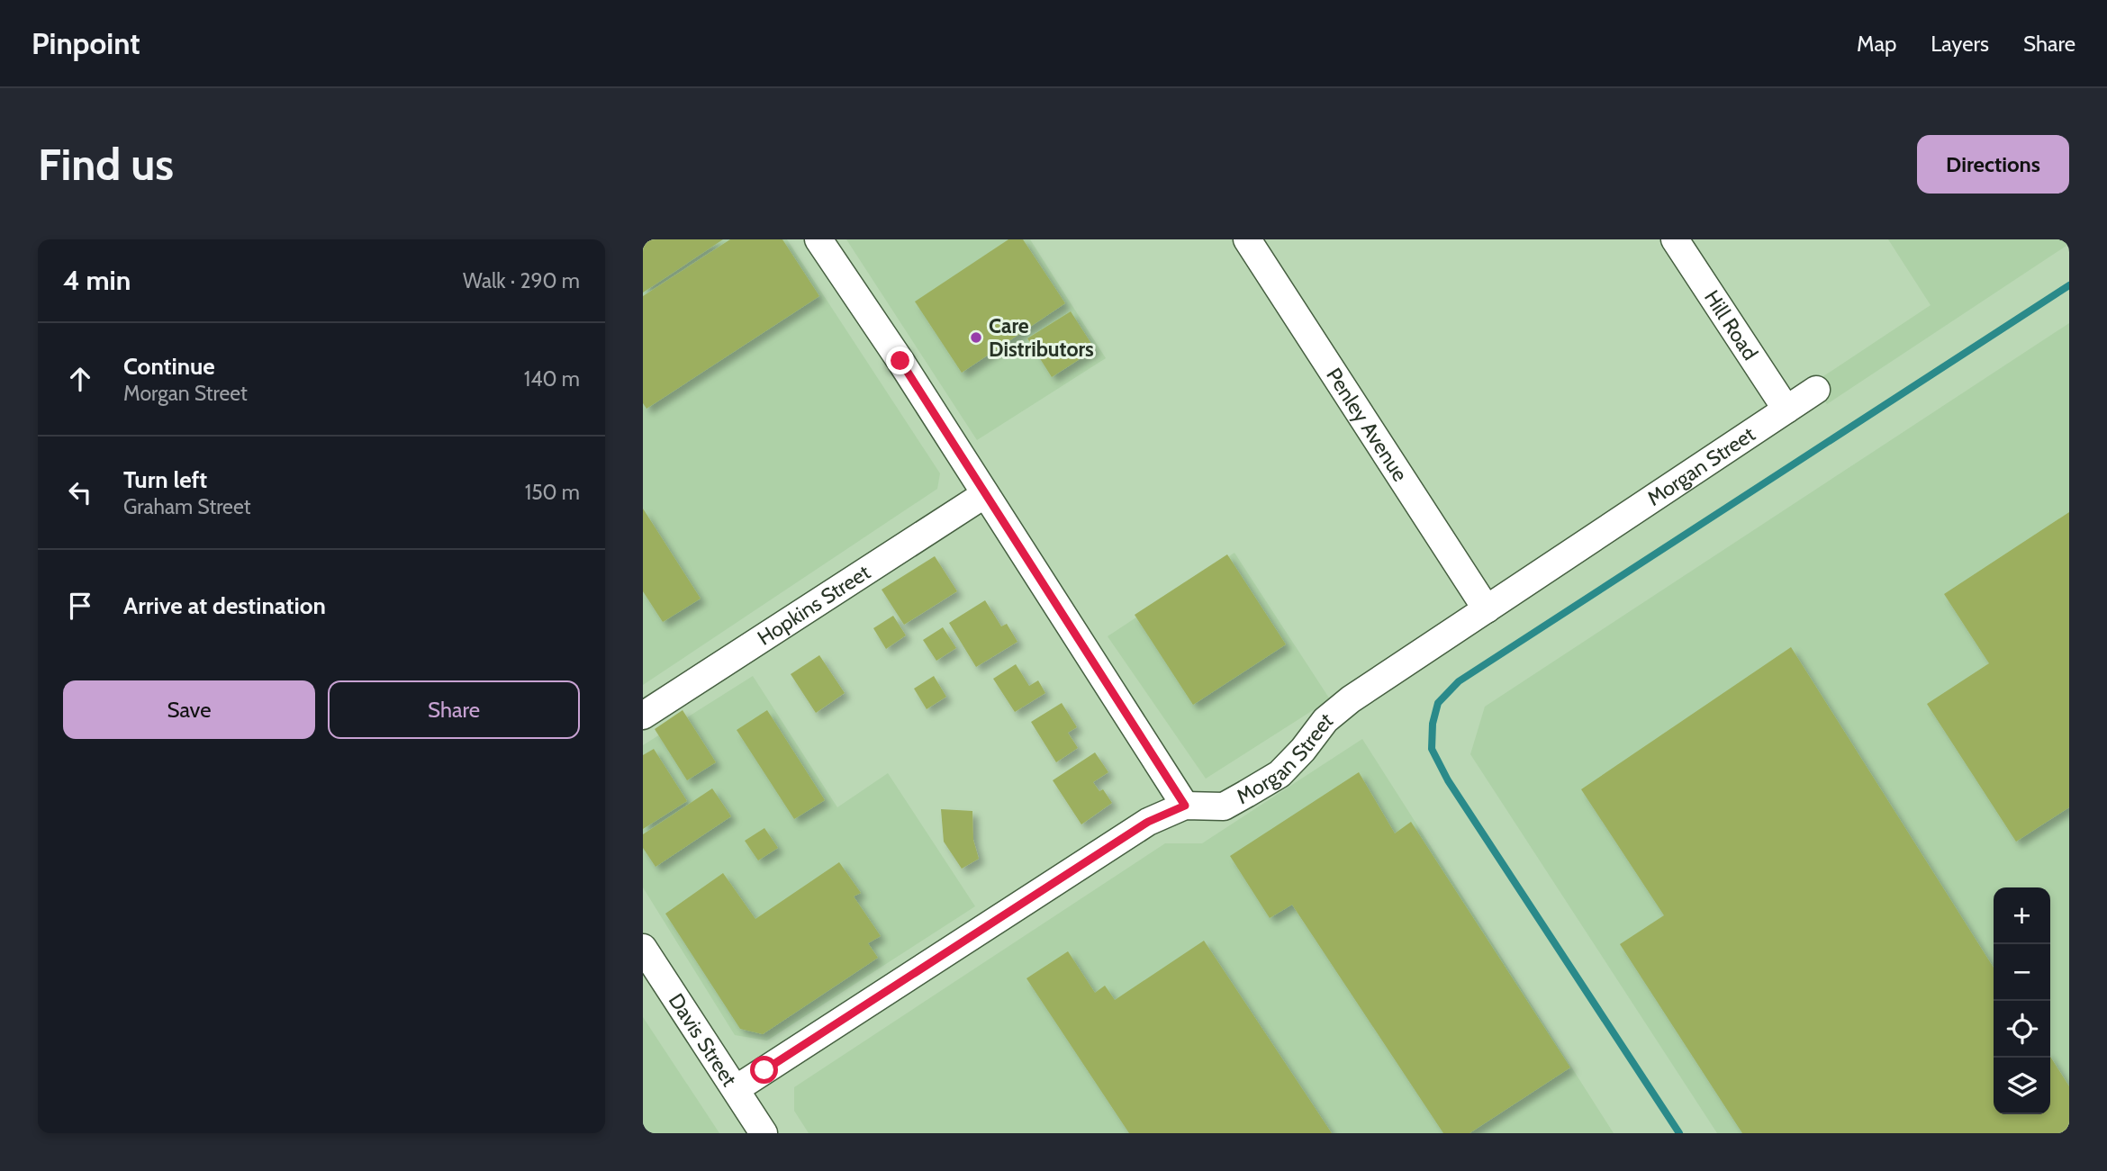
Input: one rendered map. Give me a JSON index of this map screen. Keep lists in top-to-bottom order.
{
  "streets": {
    "street": [
      "Hill Road",
      "Penley Avenue",
      "Morgan Street",
      "Hopkins Street",
      "Davis Street"
    ]
  },
  "crossings": [
    ["Hill Road", "Morgan Street"],
    ["Penley Avenue", "Morgan Street"],
    ["Morgan Street", "Davis Street"]
  ],
  "places": ["Care Distributors"],
  "page": {
    "header": "Pinpoint",
    "nav": ["Map", "Layers", "Share"],
    "buttons": [
      "Directions",
      ["Save", "Share"]
    ],
    "title": "Find us",
    "heading": ["4 min", "Walk · 290 m"],
    "list": [
      ["Continue", "Morgan Street", "140 m"],
      ["Turn left", "Graham Street", "150 m"],
      "Arrive at destination"
    ],
    "map_buttons": ["+", "−"]
  }
}
